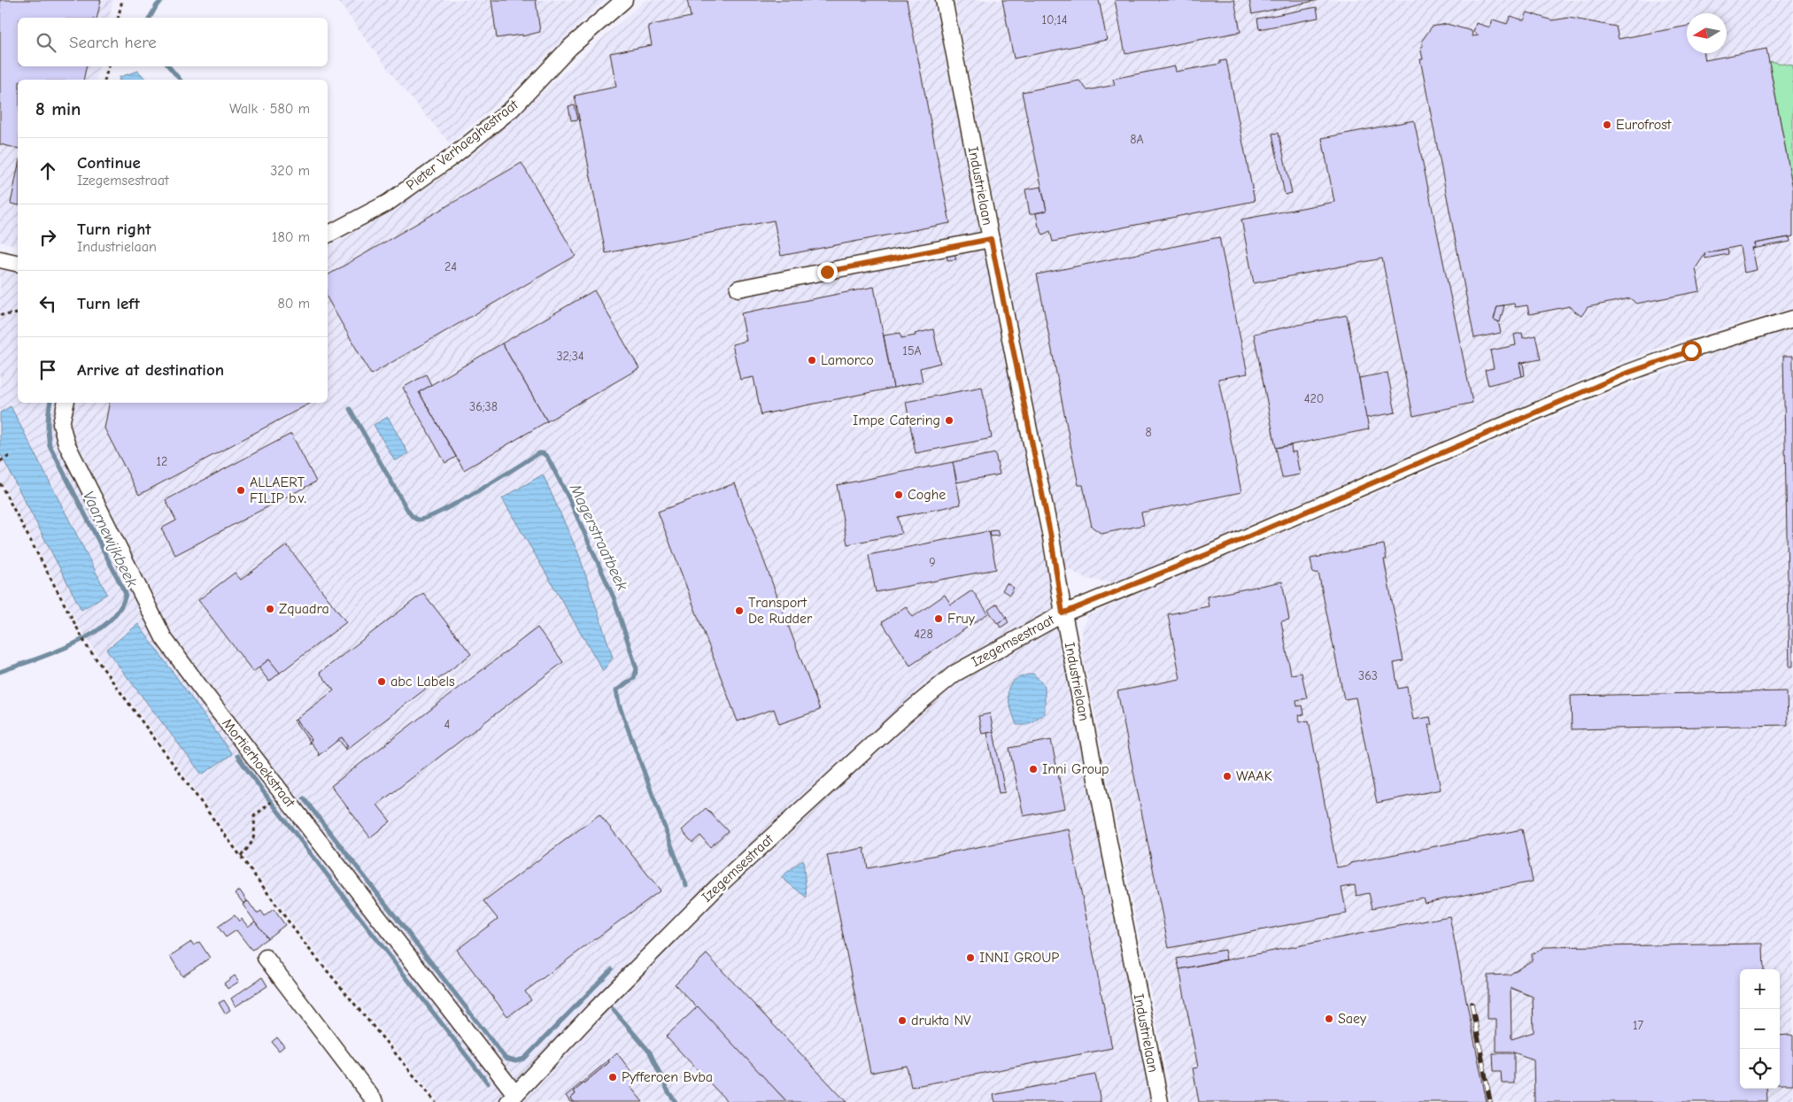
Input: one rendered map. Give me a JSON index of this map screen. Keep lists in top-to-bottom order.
{
  "streets": {
    "street": [
      "Pieter Verhaeghestraat",
      "Industrielaan",
      "Izegemsestraat",
      "Mortierhoekstraat"
    ]
  },
  "crossings": [
    ["Industrielaan", "Izegemsestraat"],
    ["Izegemsestraat", "Mortierhoekstraat"]
  ],
  "water": ["Magerstraatbeek", "Vaarnewijkbeek"],
  "places": [
    "Eurofrost",
    "Lamorco",
    "Impe Catering",
    "ALLAERT FILIP b.v.",
    "Coghe",
    "Zquadra",
    "Transport De Rudder",
    "Fruy",
    "abc Labels",
    "Inni Group",
    "WAAK",
    "INNI GROUP",
    "Saey",
    "drukta NV",
    "Pyfferoen Bvba"
  ],
  "house_numbers": [
    "10;14",
    "8A",
    "24",
    "15A",
    "32;34",
    "420",
    "36;38",
    "8",
    "12",
    "9",
    "428",
    "363",
    "4",
    "17"
  ],
  "north": "left",
  "page": {
    "search": "Search here",
    "heading": ["8 min", "Walk · 580 m"],
    "list": [
      ["Continue", "Izegemsestraat", "320 m"],
      ["Turn right", "Industrielaan", "180 m"],
      ["Turn left", "80 m"],
      "Arrive at destination"
    ],
    "map_buttons": ["+", "−"]
  }
}
